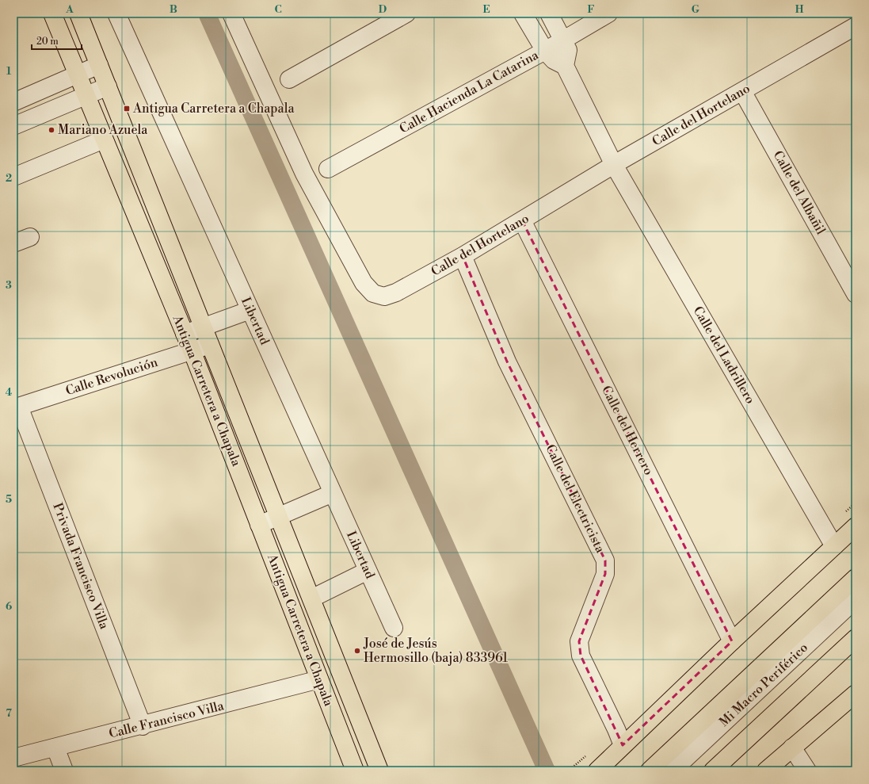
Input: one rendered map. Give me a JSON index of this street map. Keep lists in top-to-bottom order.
{
  "streets": {
    "main road": ["Antigua Carretera a Chapala"],
    "street": [
      "Calle Hacienda La Catarina",
      "Calle del Hortelano",
      "Calle del Albañil",
      "Libertad",
      "Calle del Ladrillero",
      "Calle Revolución",
      "Calle del Herrero",
      "Calle del Electricista",
      "Privada Francisco Villa",
      "Mi Macro Periférico",
      "Calle Francisco Villa"
    ]
  },
  "crossings": [
    ["Calle del Hortelano", "Calle del Albañil"],
    ["Calle del Hortelano", "Calle del Ladrillero"],
    ["Calle del Hortelano", "Calle del Herrero"],
    ["Calle del Hortelano", "Calle del Electricista"],
    ["Calle Revolución", "Antigua Carretera a Chapala"],
    ["Calle Revolución", "Privada Francisco Villa"],
    ["Antigua Carretera a Chapala", "Calle Francisco Villa"],
    ["Privada Francisco Villa", "Calle Francisco Villa"]
  ],
  "places": {
    "transit": ["Antigua Carretera a Chapala"],
    "other": ["Mariano Azuela", "José de Jesús Hermosillo (baja) 833961"]
  },
  "scale_bar": "20 m",
  "grid": {
    "columns": [
      "A",
      "B",
      "C",
      "D",
      "E",
      "F",
      "G",
      "H"
    ],
    "rows": [
      "1",
      "2",
      "3",
      "4",
      "5",
      "6",
      "7"
    ]
  }
}
